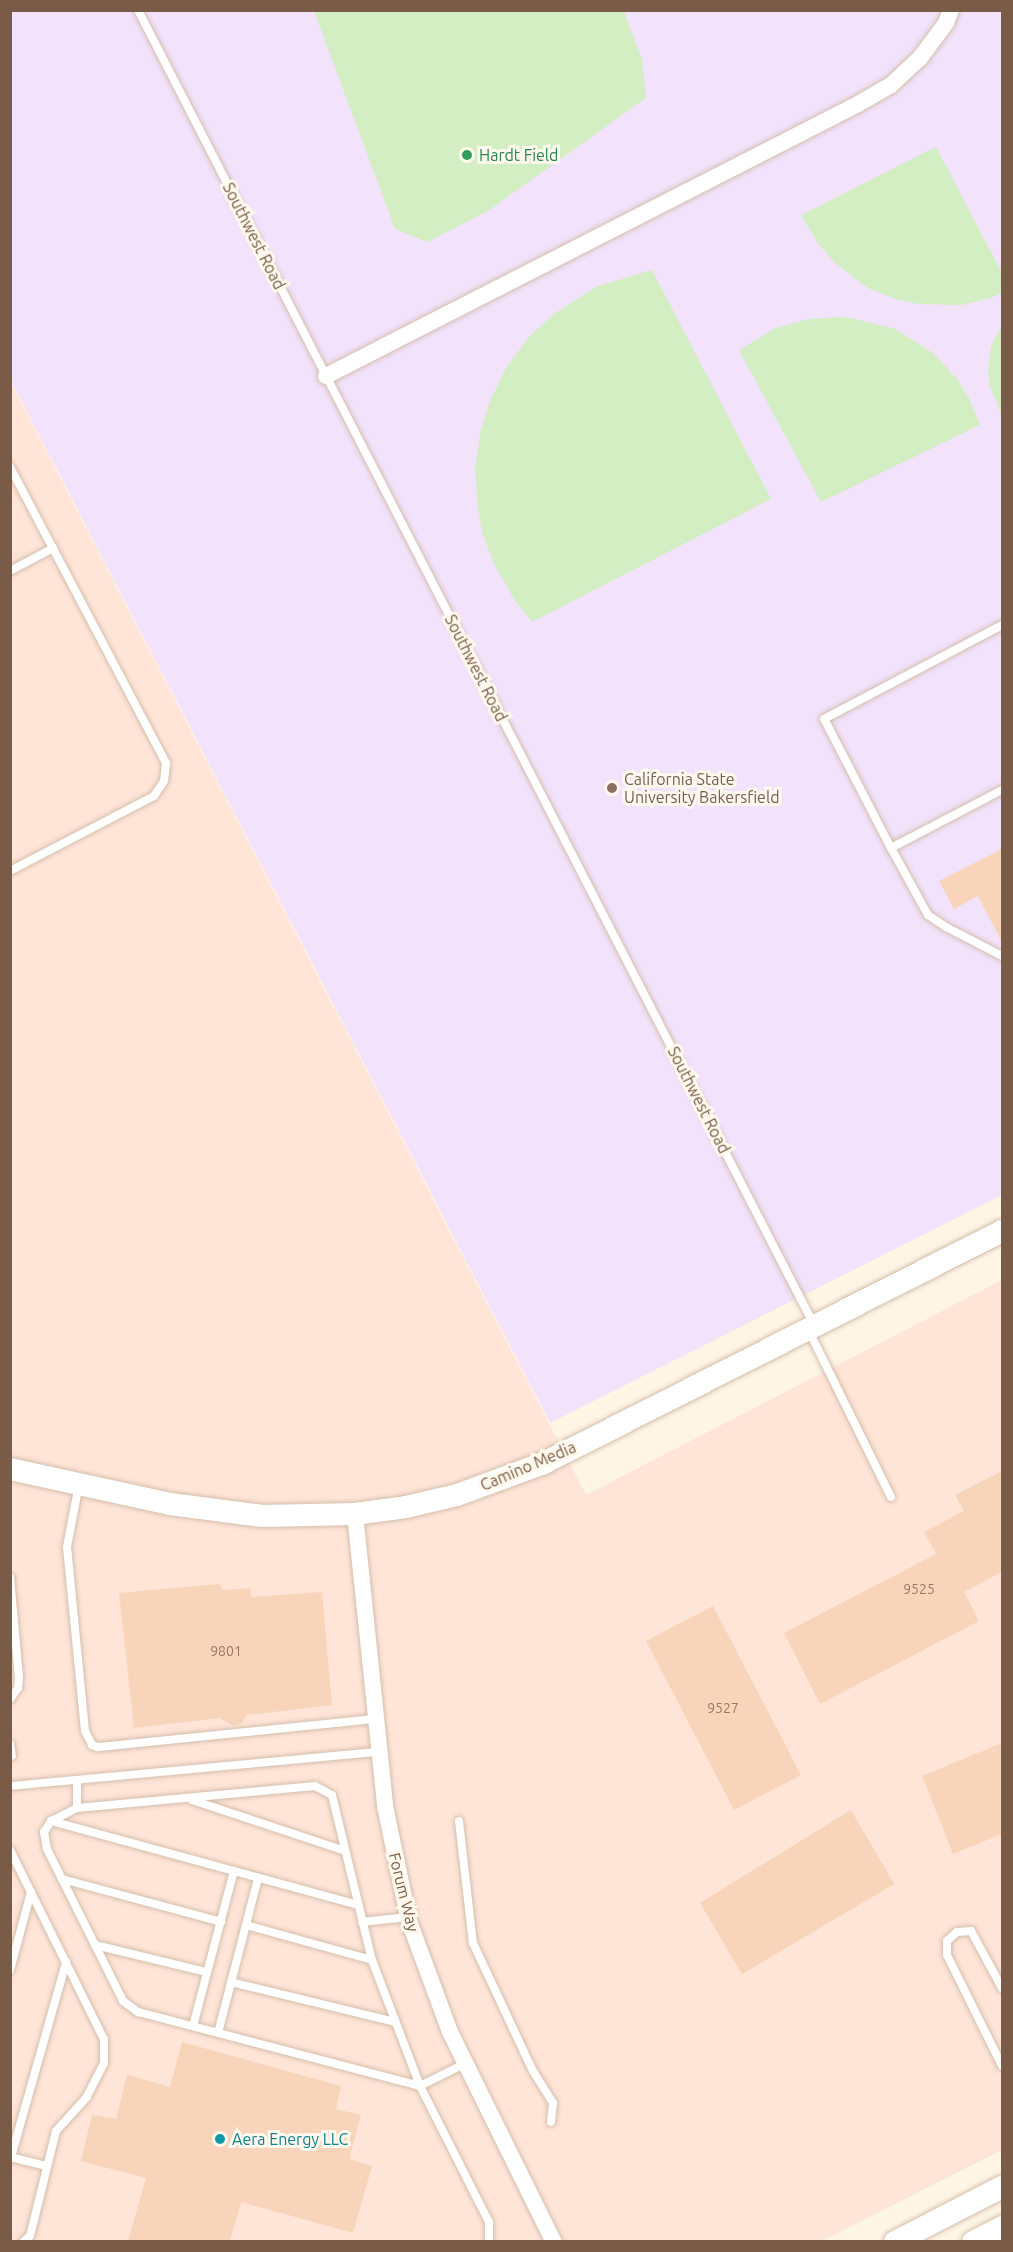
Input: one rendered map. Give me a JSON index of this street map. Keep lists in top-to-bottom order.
{
  "streets": {
    "street": ["Camino Media", "Forum Way"],
    "lane": ["Southwest Road"]
  },
  "crossings": [
    ["Southwest Road", "Camino Media"],
    ["Camino Media", "Forum Way"]
  ],
  "places": ["Hardt Field", "California State University Bakersfield", "Aera Energy LLC"],
  "house_numbers": ["9525", "9801", "9527"]
}
